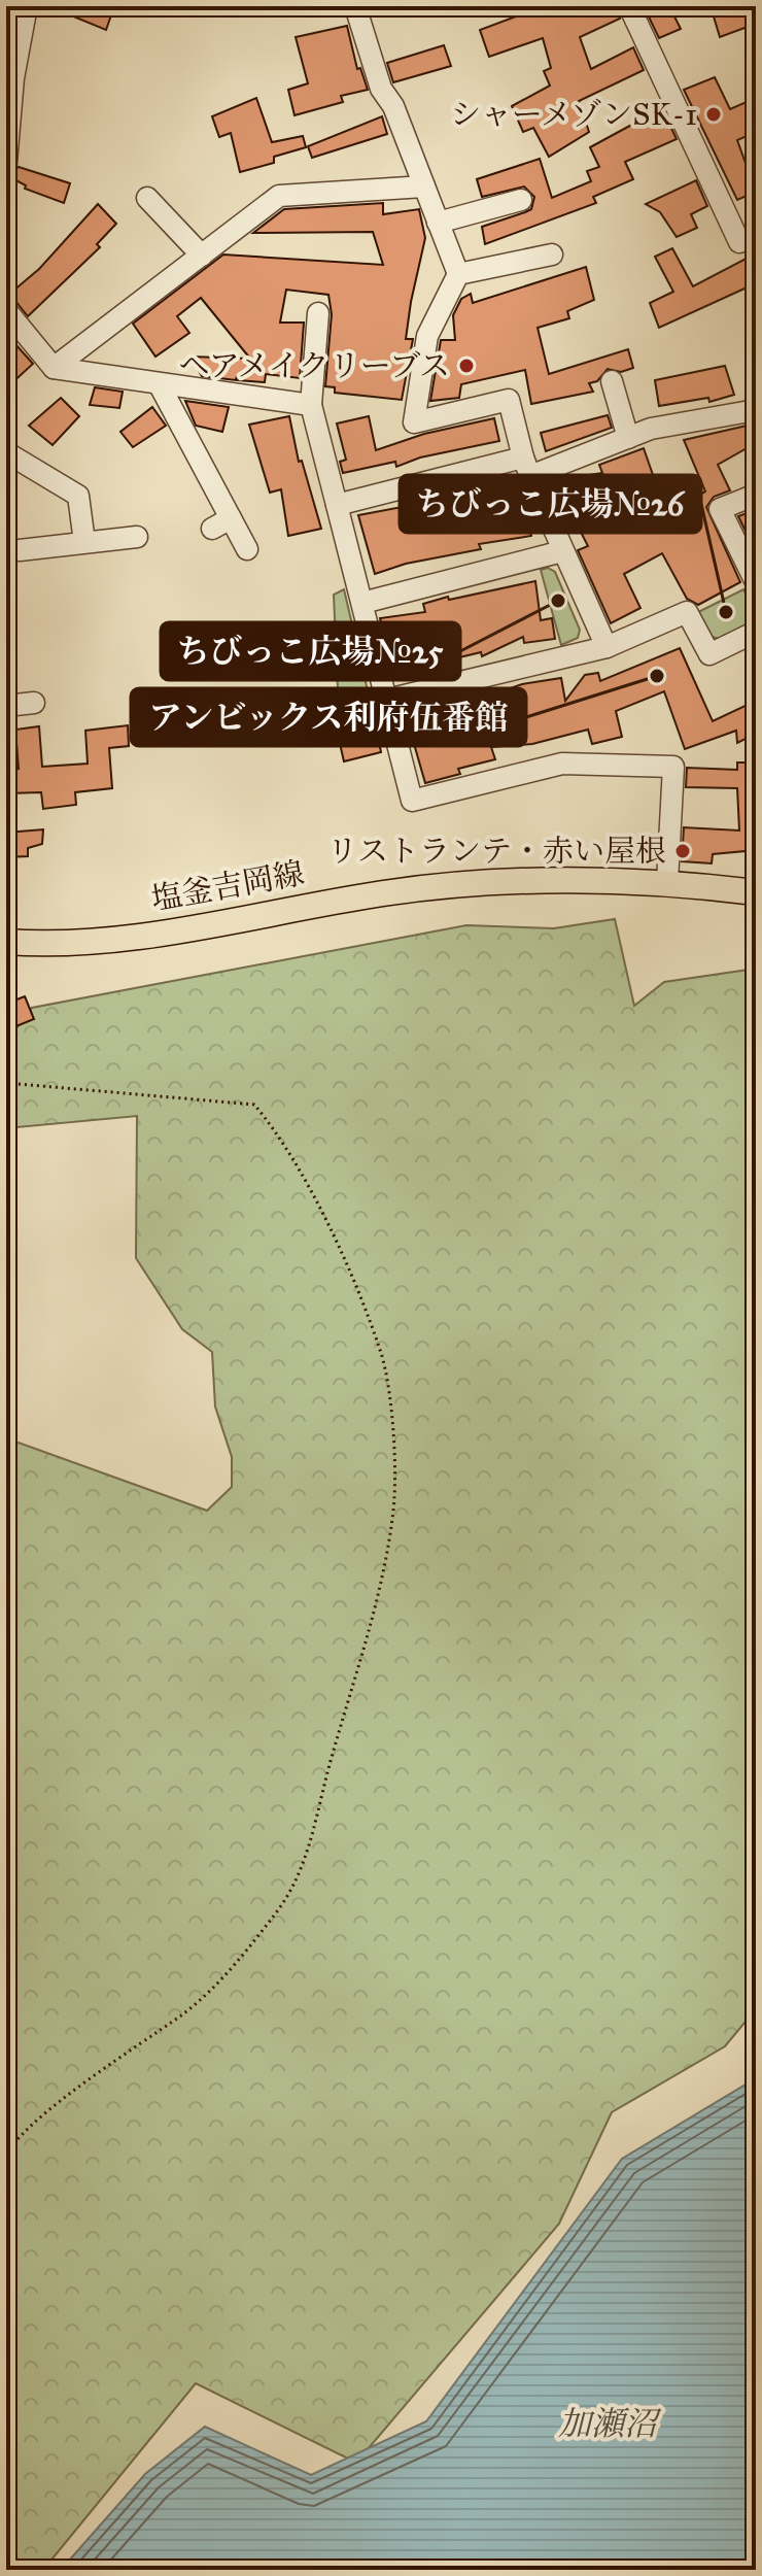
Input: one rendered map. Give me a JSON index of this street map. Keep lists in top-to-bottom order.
{
  "streets": {
    "main road": ["塩釜吉岡線"]
  },
  "water": ["加瀬沼"],
  "places": [
    "シャーメゾンSK-1",
    "ヘアメイクリーブス",
    "ちびっこ広場№25",
    "ちびっこ広場№26",
    "アンビックス利府伍番館",
    "リストランテ・赤い屋根"
  ]
}
